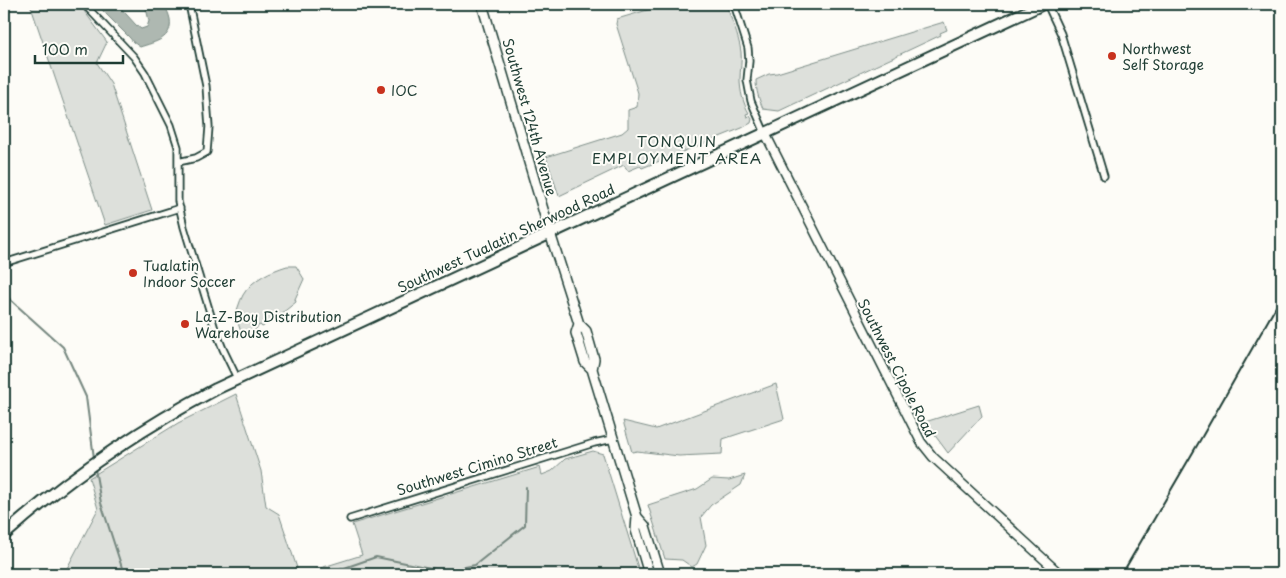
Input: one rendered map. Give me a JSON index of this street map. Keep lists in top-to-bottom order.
{
  "streets": {
    "highway": ["Southwest Tualatin Sherwood Road"],
    "main road": ["Southwest 124th Avenue"],
    "street": ["Southwest Cipole Road", "Southwest Cimino Street"]
  },
  "crossings": [
    ["Southwest 124th Avenue", "Southwest Tualatin Sherwood Road"],
    ["Southwest 124th Avenue", "Southwest Cimino Street"],
    ["Southwest Tualatin Sherwood Road", "Southwest Cipole Road"]
  ],
  "districts": ["TONQUIN EMPLOYMENT AREA"],
  "places": [
    "Northwest Self Storage",
    "IOC",
    "Tualatin Indoor Soccer",
    "La-Z-Boy Distribution Warehouse"
  ],
  "scale_bar": "100 m"
}
